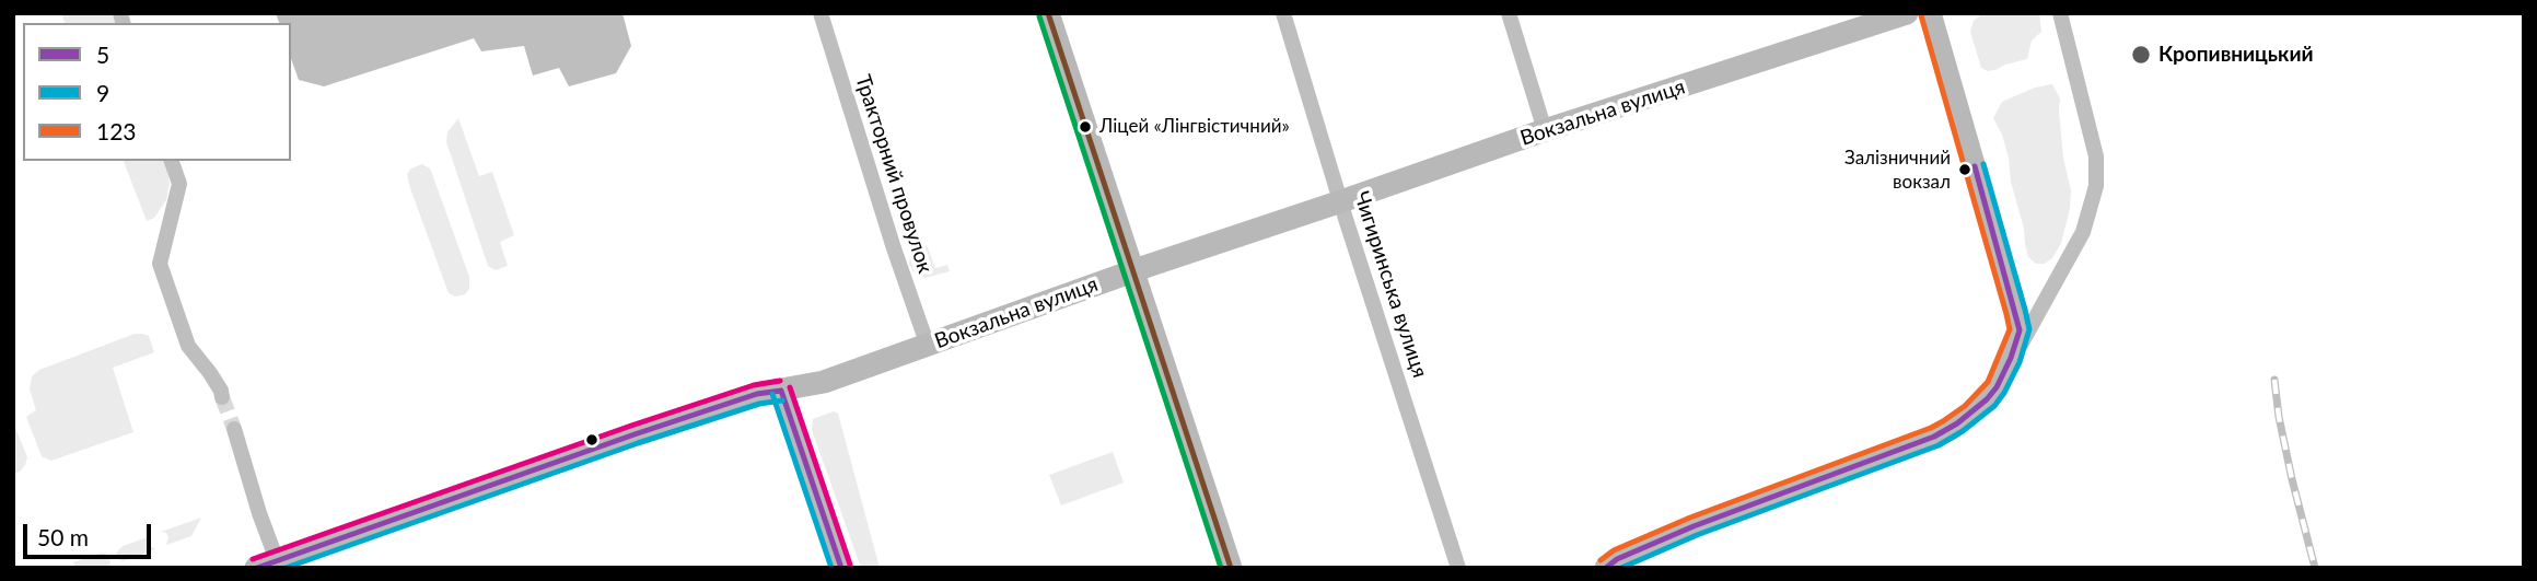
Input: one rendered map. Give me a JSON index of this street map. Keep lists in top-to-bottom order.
{
  "streets": {
    "street": ["Вокзальна вулиця", "Тракторний провулок", "Чигиринська вулиця"]
  },
  "crossings": [
    ["Вокзальна вулиця", "Тракторний провулок"],
    ["Вокзальна вулиця", "Чигиринська вулиця"]
  ],
  "places": ["Кропивницький", "Ліцей «Лінгвістичний»", "Залізничний вокзал"],
  "lines": ["transit line 123", "transit line 9", "transit line 5"],
  "legend": ["5", "9", "123"],
  "scale_bar": "50 m"
}
